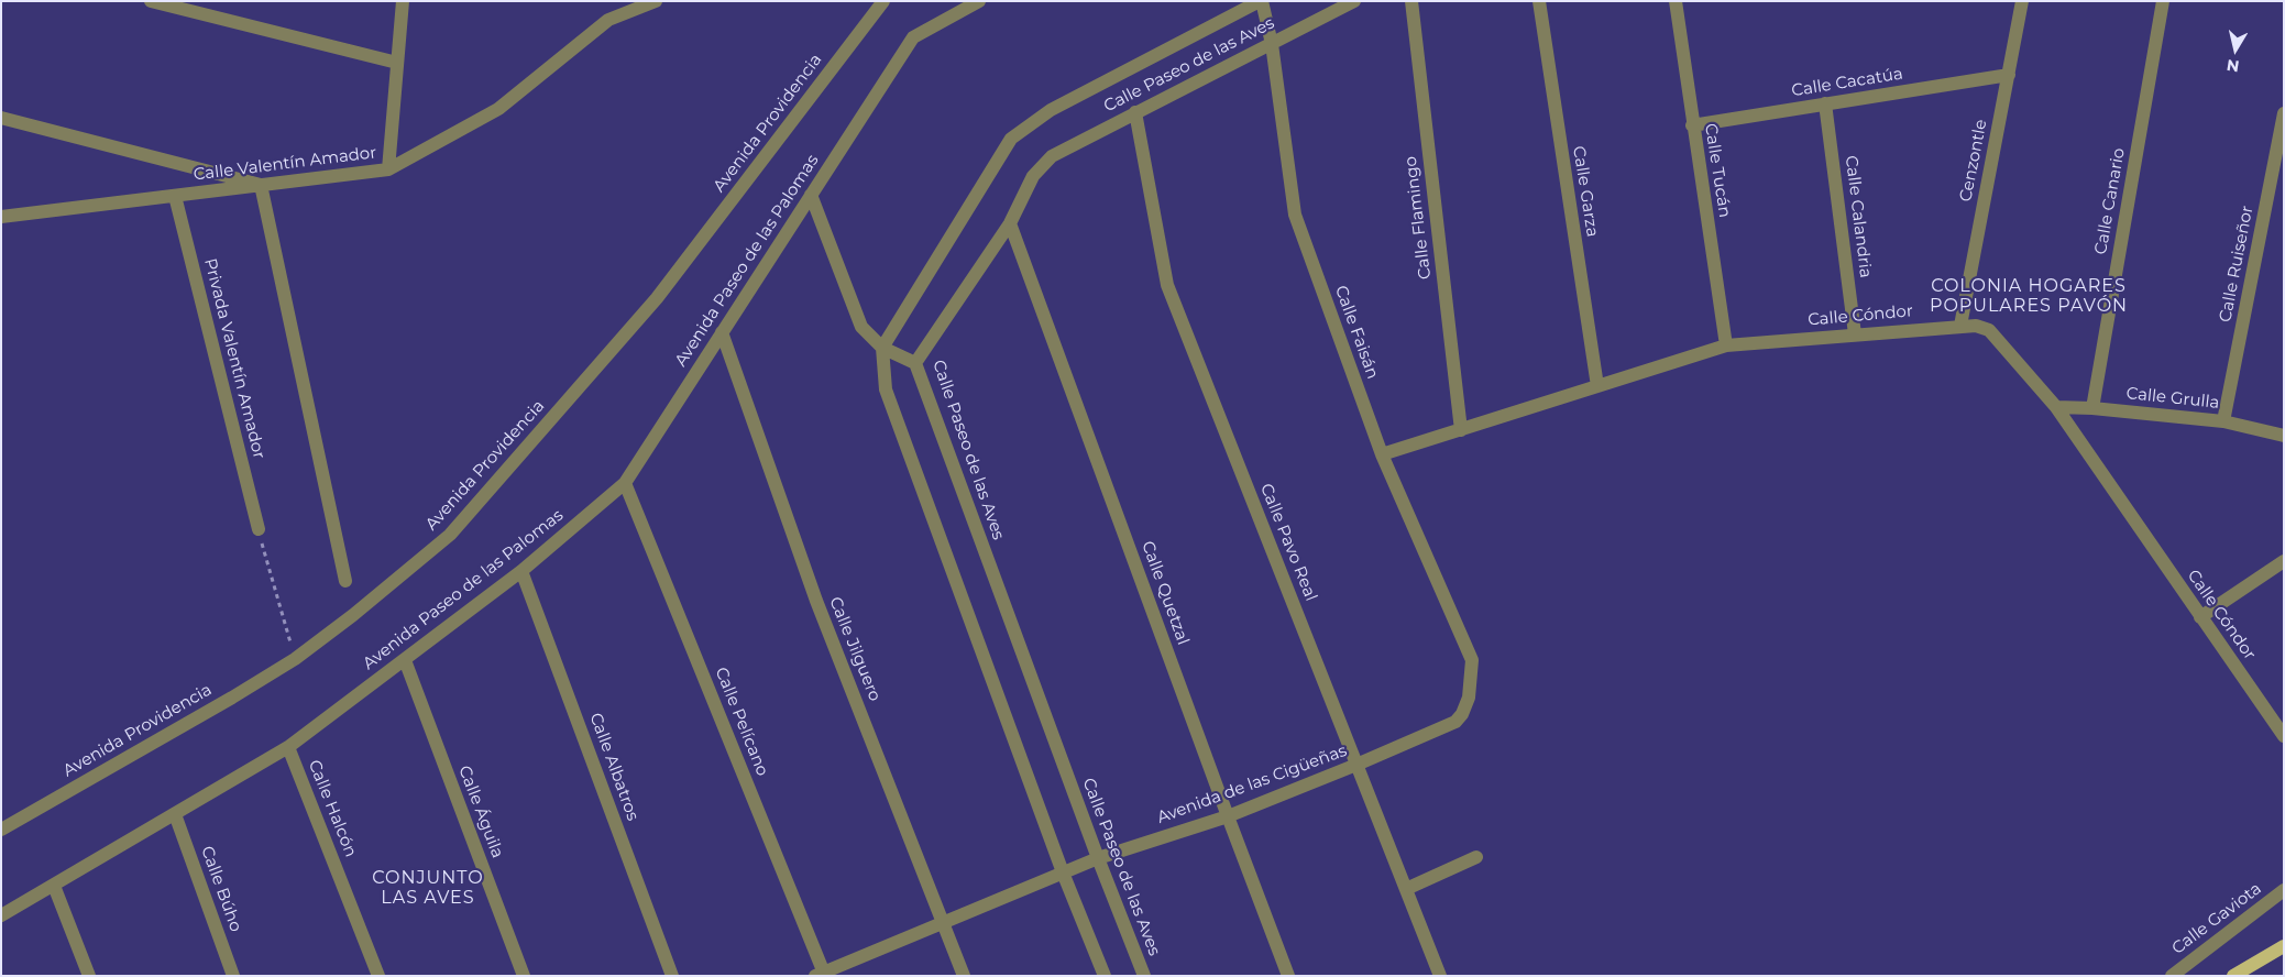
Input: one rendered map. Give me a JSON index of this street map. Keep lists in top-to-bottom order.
{
  "streets": {
    "street": [
      "Calle Paseo de las Aves",
      "Calle Cacatúa",
      "Avenida Providencia",
      "Cenzontle",
      "Calle Valentín Amador",
      "Calle Tucán",
      "Calle Garza",
      "Calle Canario",
      "Calle Calandria",
      "Calle Flamingo",
      "Avenida Paseo de las Palomas",
      "Calle Ruiseñor",
      "Calle Cóndor",
      "Calle Faisán",
      "Privada Valentín Amador",
      "Calle Grulla",
      "Calle Pavo Real",
      "Calle Quetzal",
      "Calle Jilguero",
      "Calle Pelícano",
      "Calle Albatros",
      "Avenida de las Cigüeñas",
      "Calle Halcón",
      "Calle Águila",
      "Calle Búho",
      "Calle Gaviota"
    ]
  },
  "crossings": [
    ["Calle Paseo de las Aves", "Calle Faisán"],
    ["Calle Paseo de las Aves", "Calle Pavo Real"],
    ["Calle Paseo de las Aves", "Calle Quetzal"],
    ["Calle Paseo de las Aves", "Avenida de las Cigüeñas"],
    ["Calle Cacatúa", "Cenzontle"],
    ["Calle Cacatúa", "Calle Tucán"],
    ["Calle Cacatúa", "Calle Calandria"],
    ["Cenzontle", "Calle Cóndor"],
    ["Calle Valentín Amador", "Privada Valentín Amador"],
    ["Calle Tucán", "Calle Cóndor"],
    ["Calle Garza", "Calle Cóndor"],
    ["Calle Canario", "Calle Grulla"],
    ["Calle Calandria", "Calle Cóndor"],
    ["Calle Flamingo", "Calle Cóndor"],
    ["Avenida Paseo de las Palomas", "Calle Jilguero"],
    ["Avenida Paseo de las Palomas", "Calle Pelícano"],
    ["Avenida Paseo de las Palomas", "Calle Albatros"],
    ["Avenida Paseo de las Palomas", "Calle Halcón"],
    ["Avenida Paseo de las Palomas", "Calle Águila"],
    ["Avenida Paseo de las Palomas", "Calle Búho"],
    ["Calle Ruiseñor", "Calle Grulla"],
    ["Calle Cóndor", "Calle Faisán"],
    ["Calle Cóndor", "Calle Grulla"],
    ["Calle Faisán", "Avenida de las Cigüeñas"],
    ["Calle Pavo Real", "Avenida de las Cigüeñas"],
    ["Calle Quetzal", "Avenida de las Cigüeñas"],
    ["Calle Jilguero", "Avenida de las Cigüeñas"],
    ["Calle Pelícano", "Avenida de las Cigüeñas"]
  ],
  "districts": ["COLONIA HOGARES POPULARES PAVÓN", "CONJUNTO LAS AVES"],
  "north": "bottom"
}
